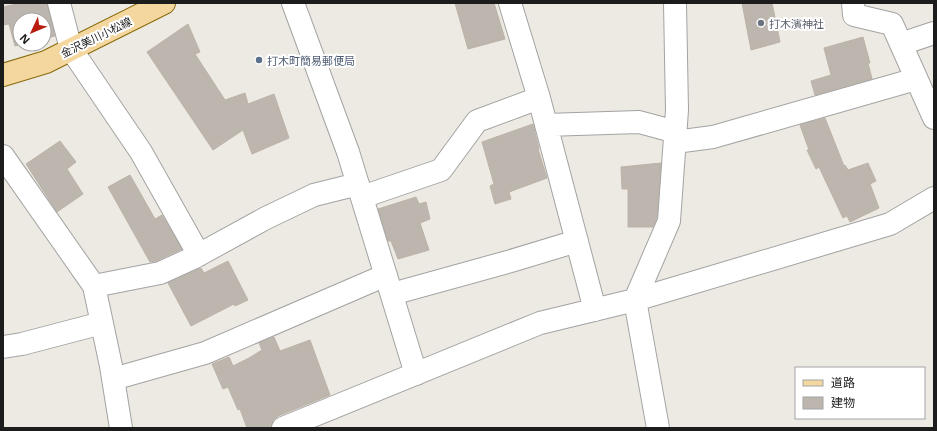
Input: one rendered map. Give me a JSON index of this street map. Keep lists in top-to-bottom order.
{
  "streets": {
    "main road": ["金沢美川小松線"]
  },
  "places": ["打木濱神社", "打木町簡易郵便局"],
  "legend": ["道路", "建物"],
  "north": "bottom left"
}
